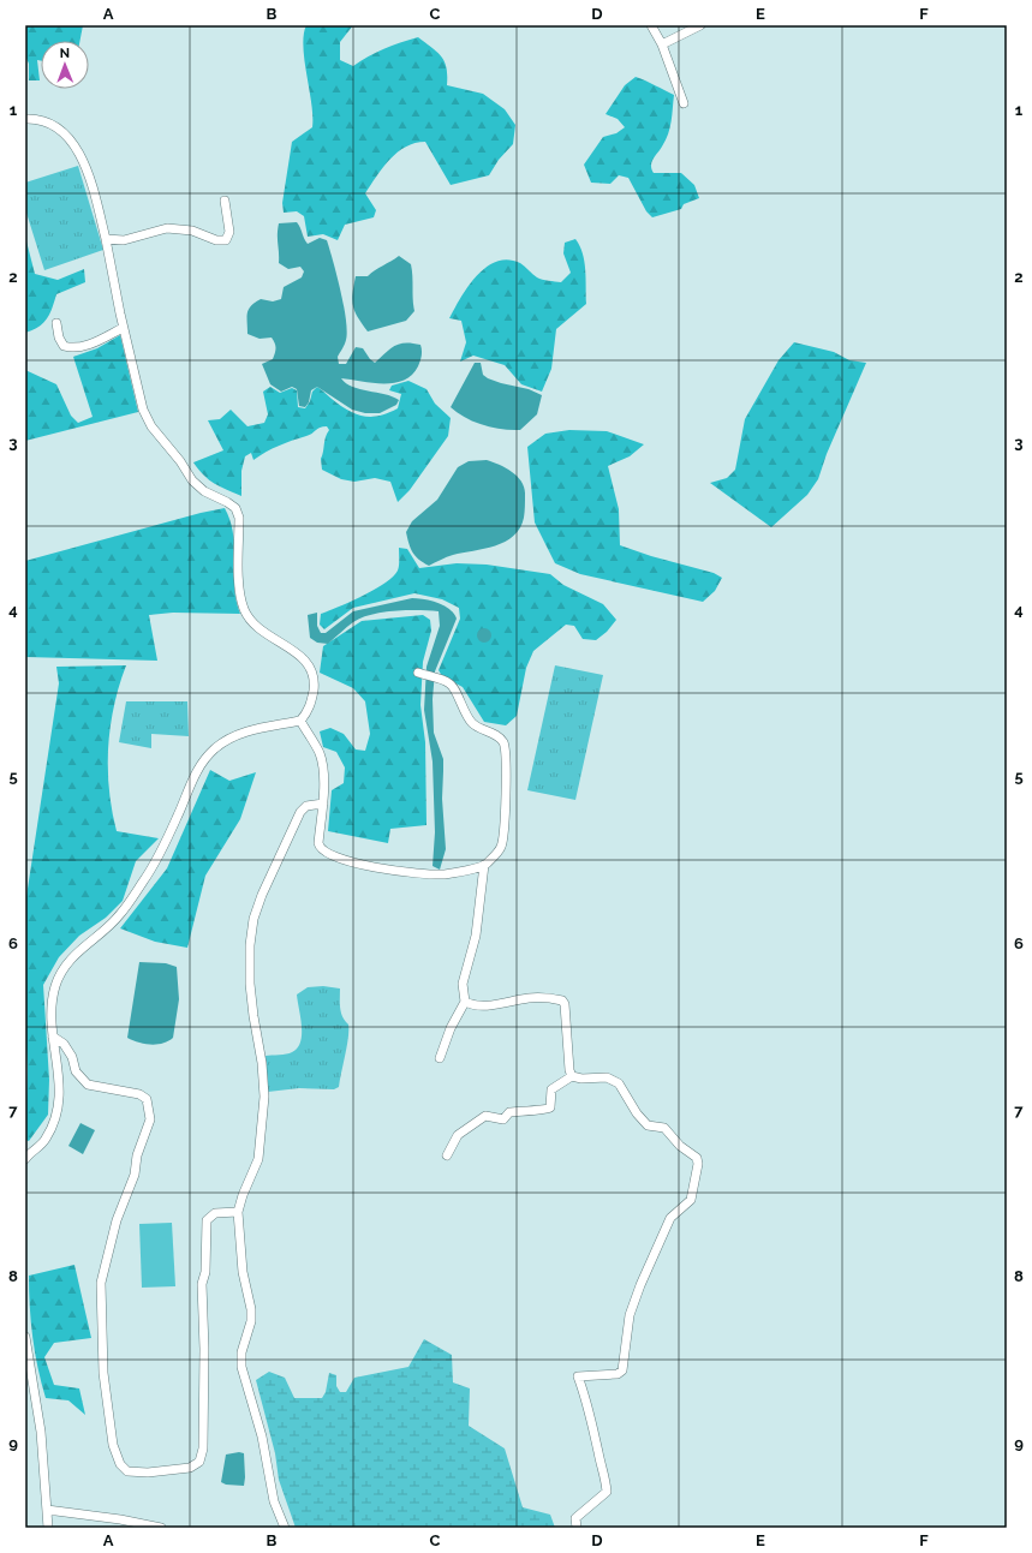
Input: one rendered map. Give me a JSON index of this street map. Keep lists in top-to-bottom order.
{
  "north": "top",
  "grid": {
    "columns": [
      "A",
      "B",
      "C",
      "D",
      "E",
      "F"
    ],
    "rows": [
      "1",
      "2",
      "3",
      "4",
      "5",
      "6",
      "7",
      "8",
      "9"
    ]
  }
}
